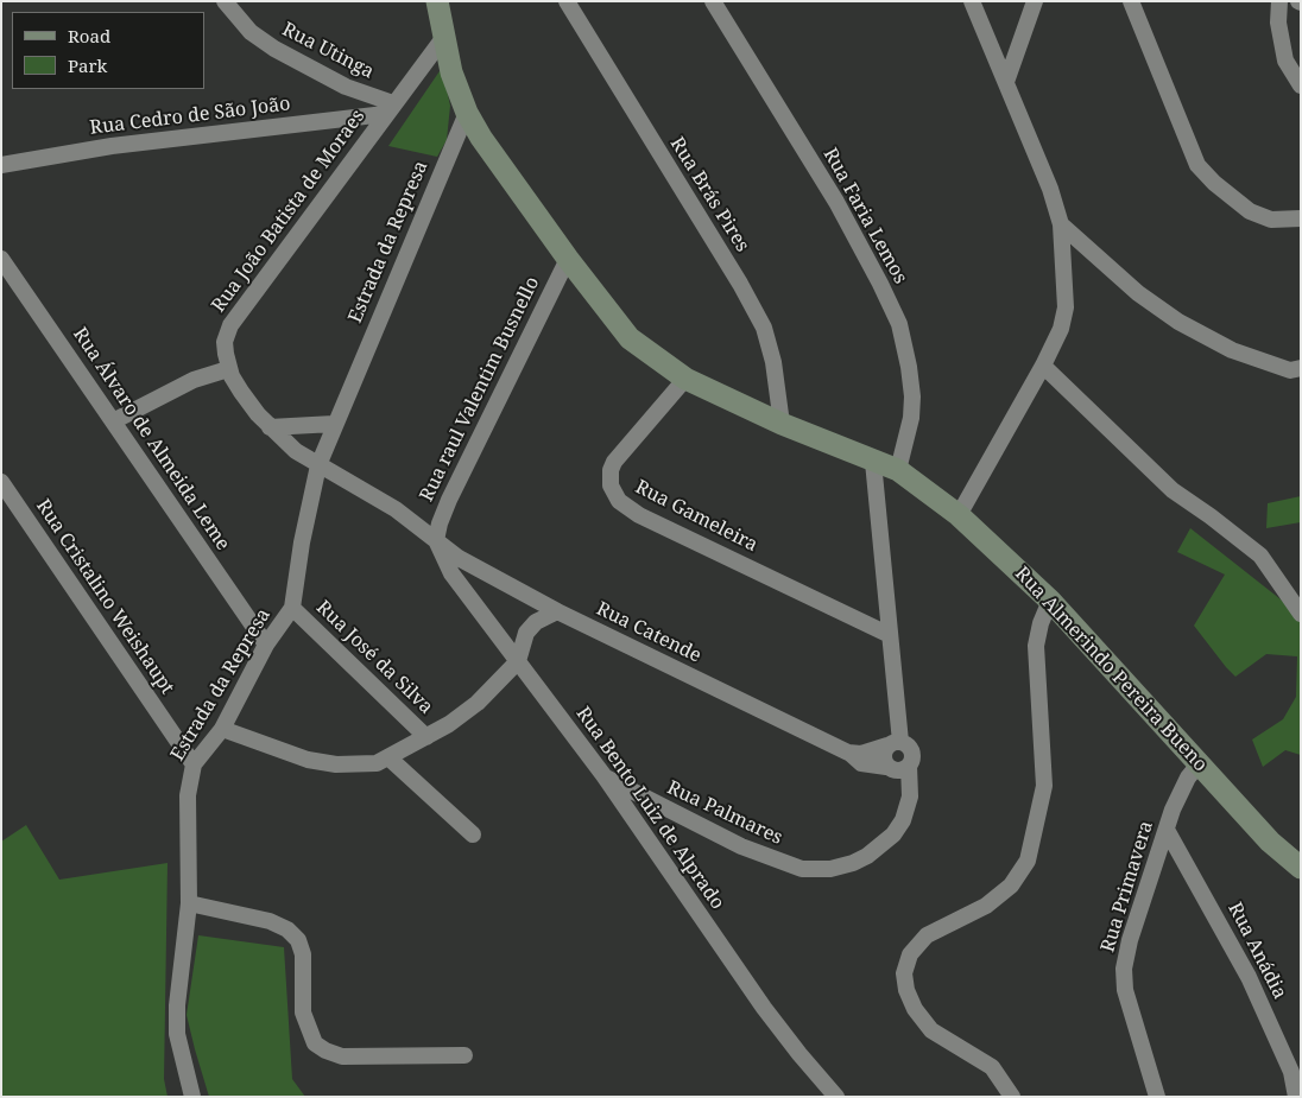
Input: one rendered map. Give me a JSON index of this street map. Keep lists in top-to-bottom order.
{
  "streets": {
    "main road": ["Rua Almerindo Pereira Bueno"],
    "street": [
      "Rua Utinga",
      "Rua Cedro de São João",
      "Rua Brás Pires",
      "Rua João Batista de Moraes",
      "Rua Faria Lemos",
      "Estrada da Represa",
      "Rua raul Valentim Busnello",
      "Rua Álvaro de Almeida Leme",
      "Rua Gameleira",
      "Rua Cristalino Weishaupt",
      "Rua Catende",
      "Rua José da Silva",
      "Rua Bento Luiz de Alprado",
      "Rua Palmares",
      "Rua Primavera",
      "Rua Anádia"
    ]
  },
  "crossings": [
    ["Rua Utinga", "Rua Cedro de São João"],
    ["Rua Utinga", "Rua João Batista de Moraes"],
    ["Rua Cedro de São João", "Rua João Batista de Moraes"],
    ["Rua Brás Pires", "Rua Almerindo Pereira Bueno"],
    ["Rua João Batista de Moraes", "Estrada da Represa"],
    ["Rua João Batista de Moraes", "Rua raul Valentim Busnello"],
    ["Rua João Batista de Moraes", "Rua Catende"],
    ["Rua João Batista de Moraes", "Rua Almerindo Pereira Bueno"],
    ["Rua João Batista de Moraes", "Rua Bento Luiz de Alprado"],
    ["Rua Faria Lemos", "Rua Almerindo Pereira Bueno"],
    ["Estrada da Represa", "Rua Álvaro de Almeida Leme"],
    ["Estrada da Represa", "Rua Cristalino Weishaupt"],
    ["Estrada da Represa", "Rua José da Silva"],
    ["Estrada da Represa", "Rua Almerindo Pereira Bueno"],
    ["Rua raul Valentim Busnello", "Rua Catende"],
    ["Rua raul Valentim Busnello", "Rua Almerindo Pereira Bueno"],
    ["Rua raul Valentim Busnello", "Rua Bento Luiz de Alprado"],
    ["Rua Gameleira", "Rua Almerindo Pereira Bueno"],
    ["Rua Gameleira", "Rua Palmares"],
    ["Rua Catende", "Rua Bento Luiz de Alprado"],
    ["Rua Catende", "Rua Palmares"],
    ["Rua Almerindo Pereira Bueno", "Rua Palmares"],
    ["Rua Almerindo Pereira Bueno", "Rua Primavera"],
    ["Rua Bento Luiz de Alprado", "Rua Palmares"],
    ["Rua Primavera", "Rua Anádia"]
  ],
  "legend": ["Road", "Park"]
}
